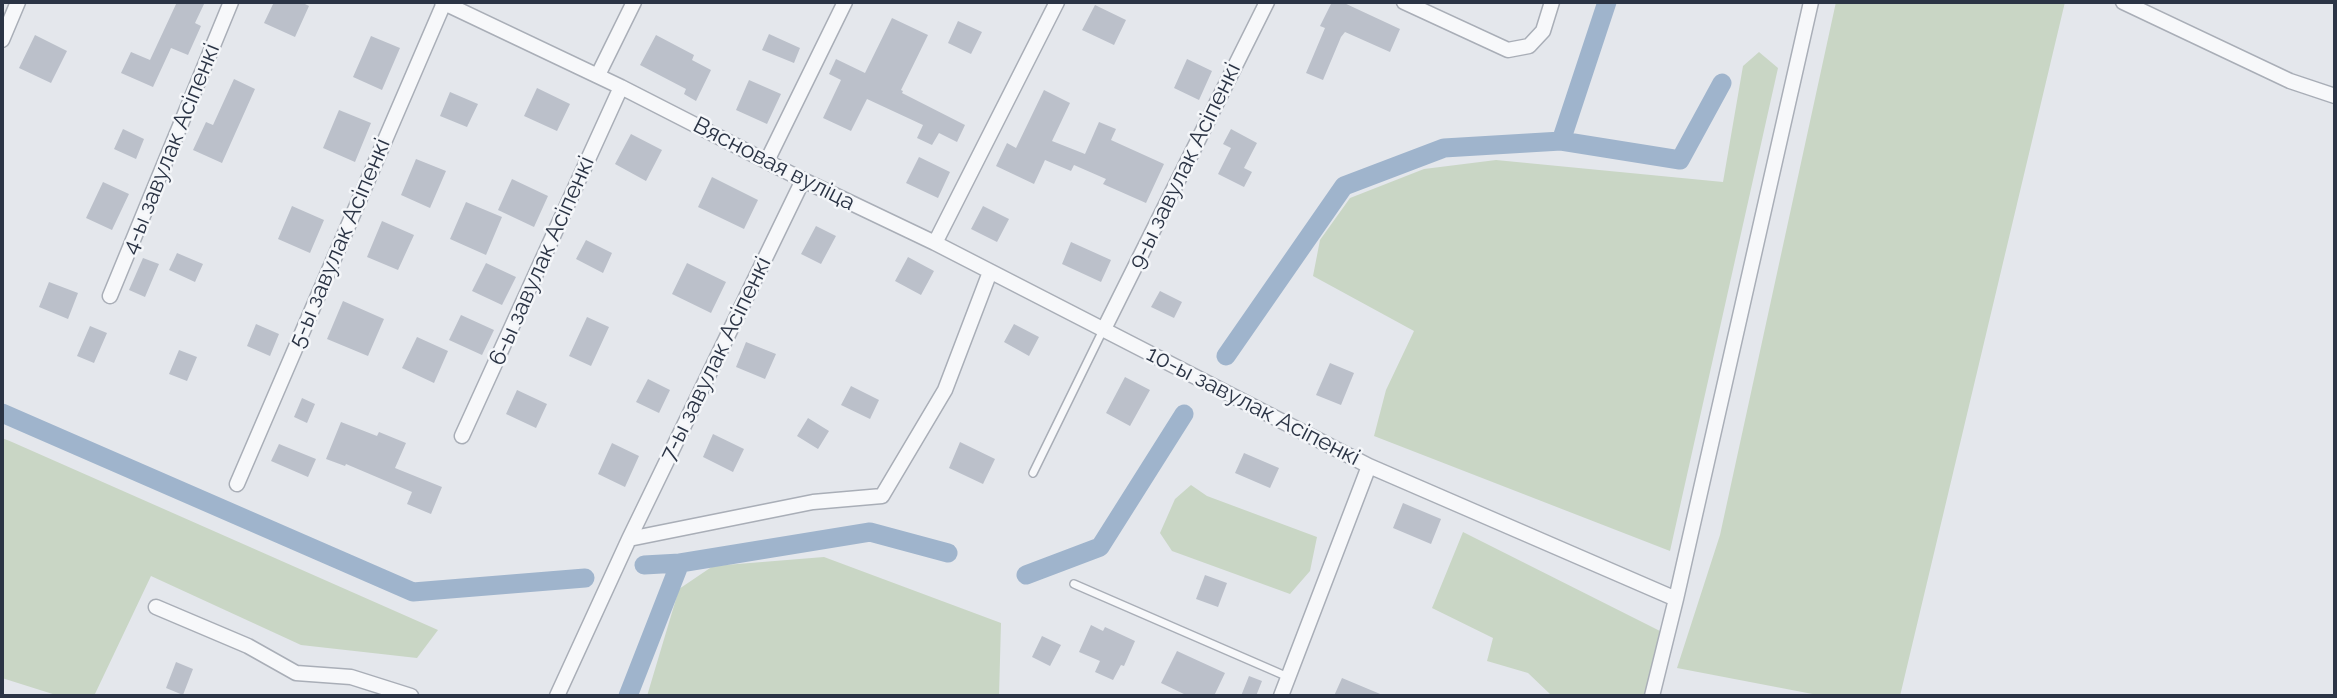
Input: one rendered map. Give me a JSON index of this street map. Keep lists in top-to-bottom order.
{
  "streets": {
    "street": [
      "4-ы завулак Асіпенкі",
      "Вясновая вуліца",
      "9-ы завулак Асіпенкі",
      "5-ы завулак Асіпенкі",
      "6-ы завулак Асіпенкі",
      "7-ы завулак Асіпенкі",
      "10-ы завулак Асіпенкі"
    ]
  },
  "crossings": [
    ["Вясновая вуліца", "9-ы завулак Асіпенкі"],
    ["Вясновая вуліца", "5-ы завулак Асіпенкі"],
    ["Вясновая вуліца", "6-ы завулак Асіпенкі"],
    ["Вясновая вуліца", "7-ы завулак Асіпенкі"],
    ["Вясновая вуліца", "10-ы завулак Асіпенкі"],
    ["9-ы завулак Асіпенкі", "10-ы завулак Асіпенкі"]
  ]
}
